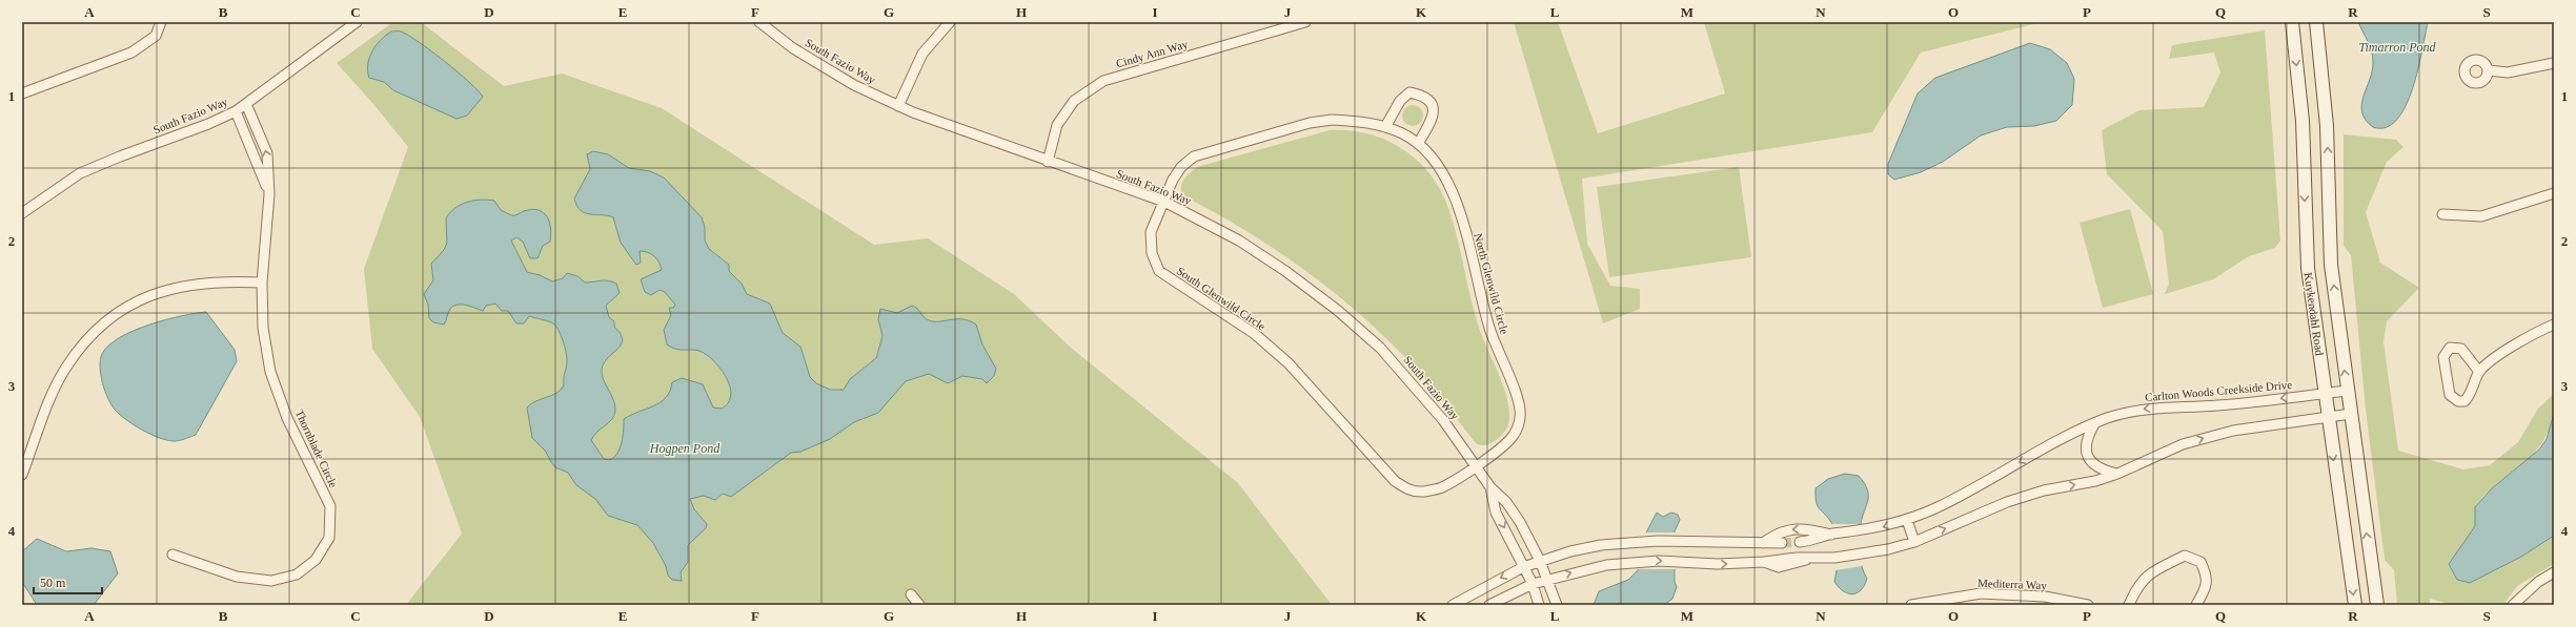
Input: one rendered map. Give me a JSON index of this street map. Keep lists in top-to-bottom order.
{
  "streets": {
    "main road": ["Kuykendahl Road"],
    "street": [
      "Cindy Ann Way",
      "South Fazio Way",
      "North Glenwild Circle",
      "South Glenwild Circle",
      "Carlton Woods Creekside Drive",
      "Thornblade Circle",
      "Mediterra Way"
    ]
  },
  "crossings": [
    ["Cindy Ann Way", "South Fazio Way"],
    ["South Fazio Way", "North Glenwild Circle"],
    ["South Fazio Way", "South Glenwild Circle"],
    ["South Fazio Way", "Thornblade Circle"],
    ["North Glenwild Circle", "South Glenwild Circle"],
    ["Kuykendahl Road", "Carlton Woods Creekside Drive"]
  ],
  "water": ["Timarron Pond", "Hogpen Pond"],
  "scale_bar": "50 m",
  "grid": {
    "columns": [
      "A",
      "B",
      "C",
      "D",
      "E",
      "F",
      "G",
      "H",
      "I",
      "J",
      "K",
      "L",
      "M",
      "N",
      "O",
      "P",
      "Q",
      "R",
      "S"
    ],
    "rows": [
      "1",
      "2",
      "3",
      "4"
    ]
  }
}
